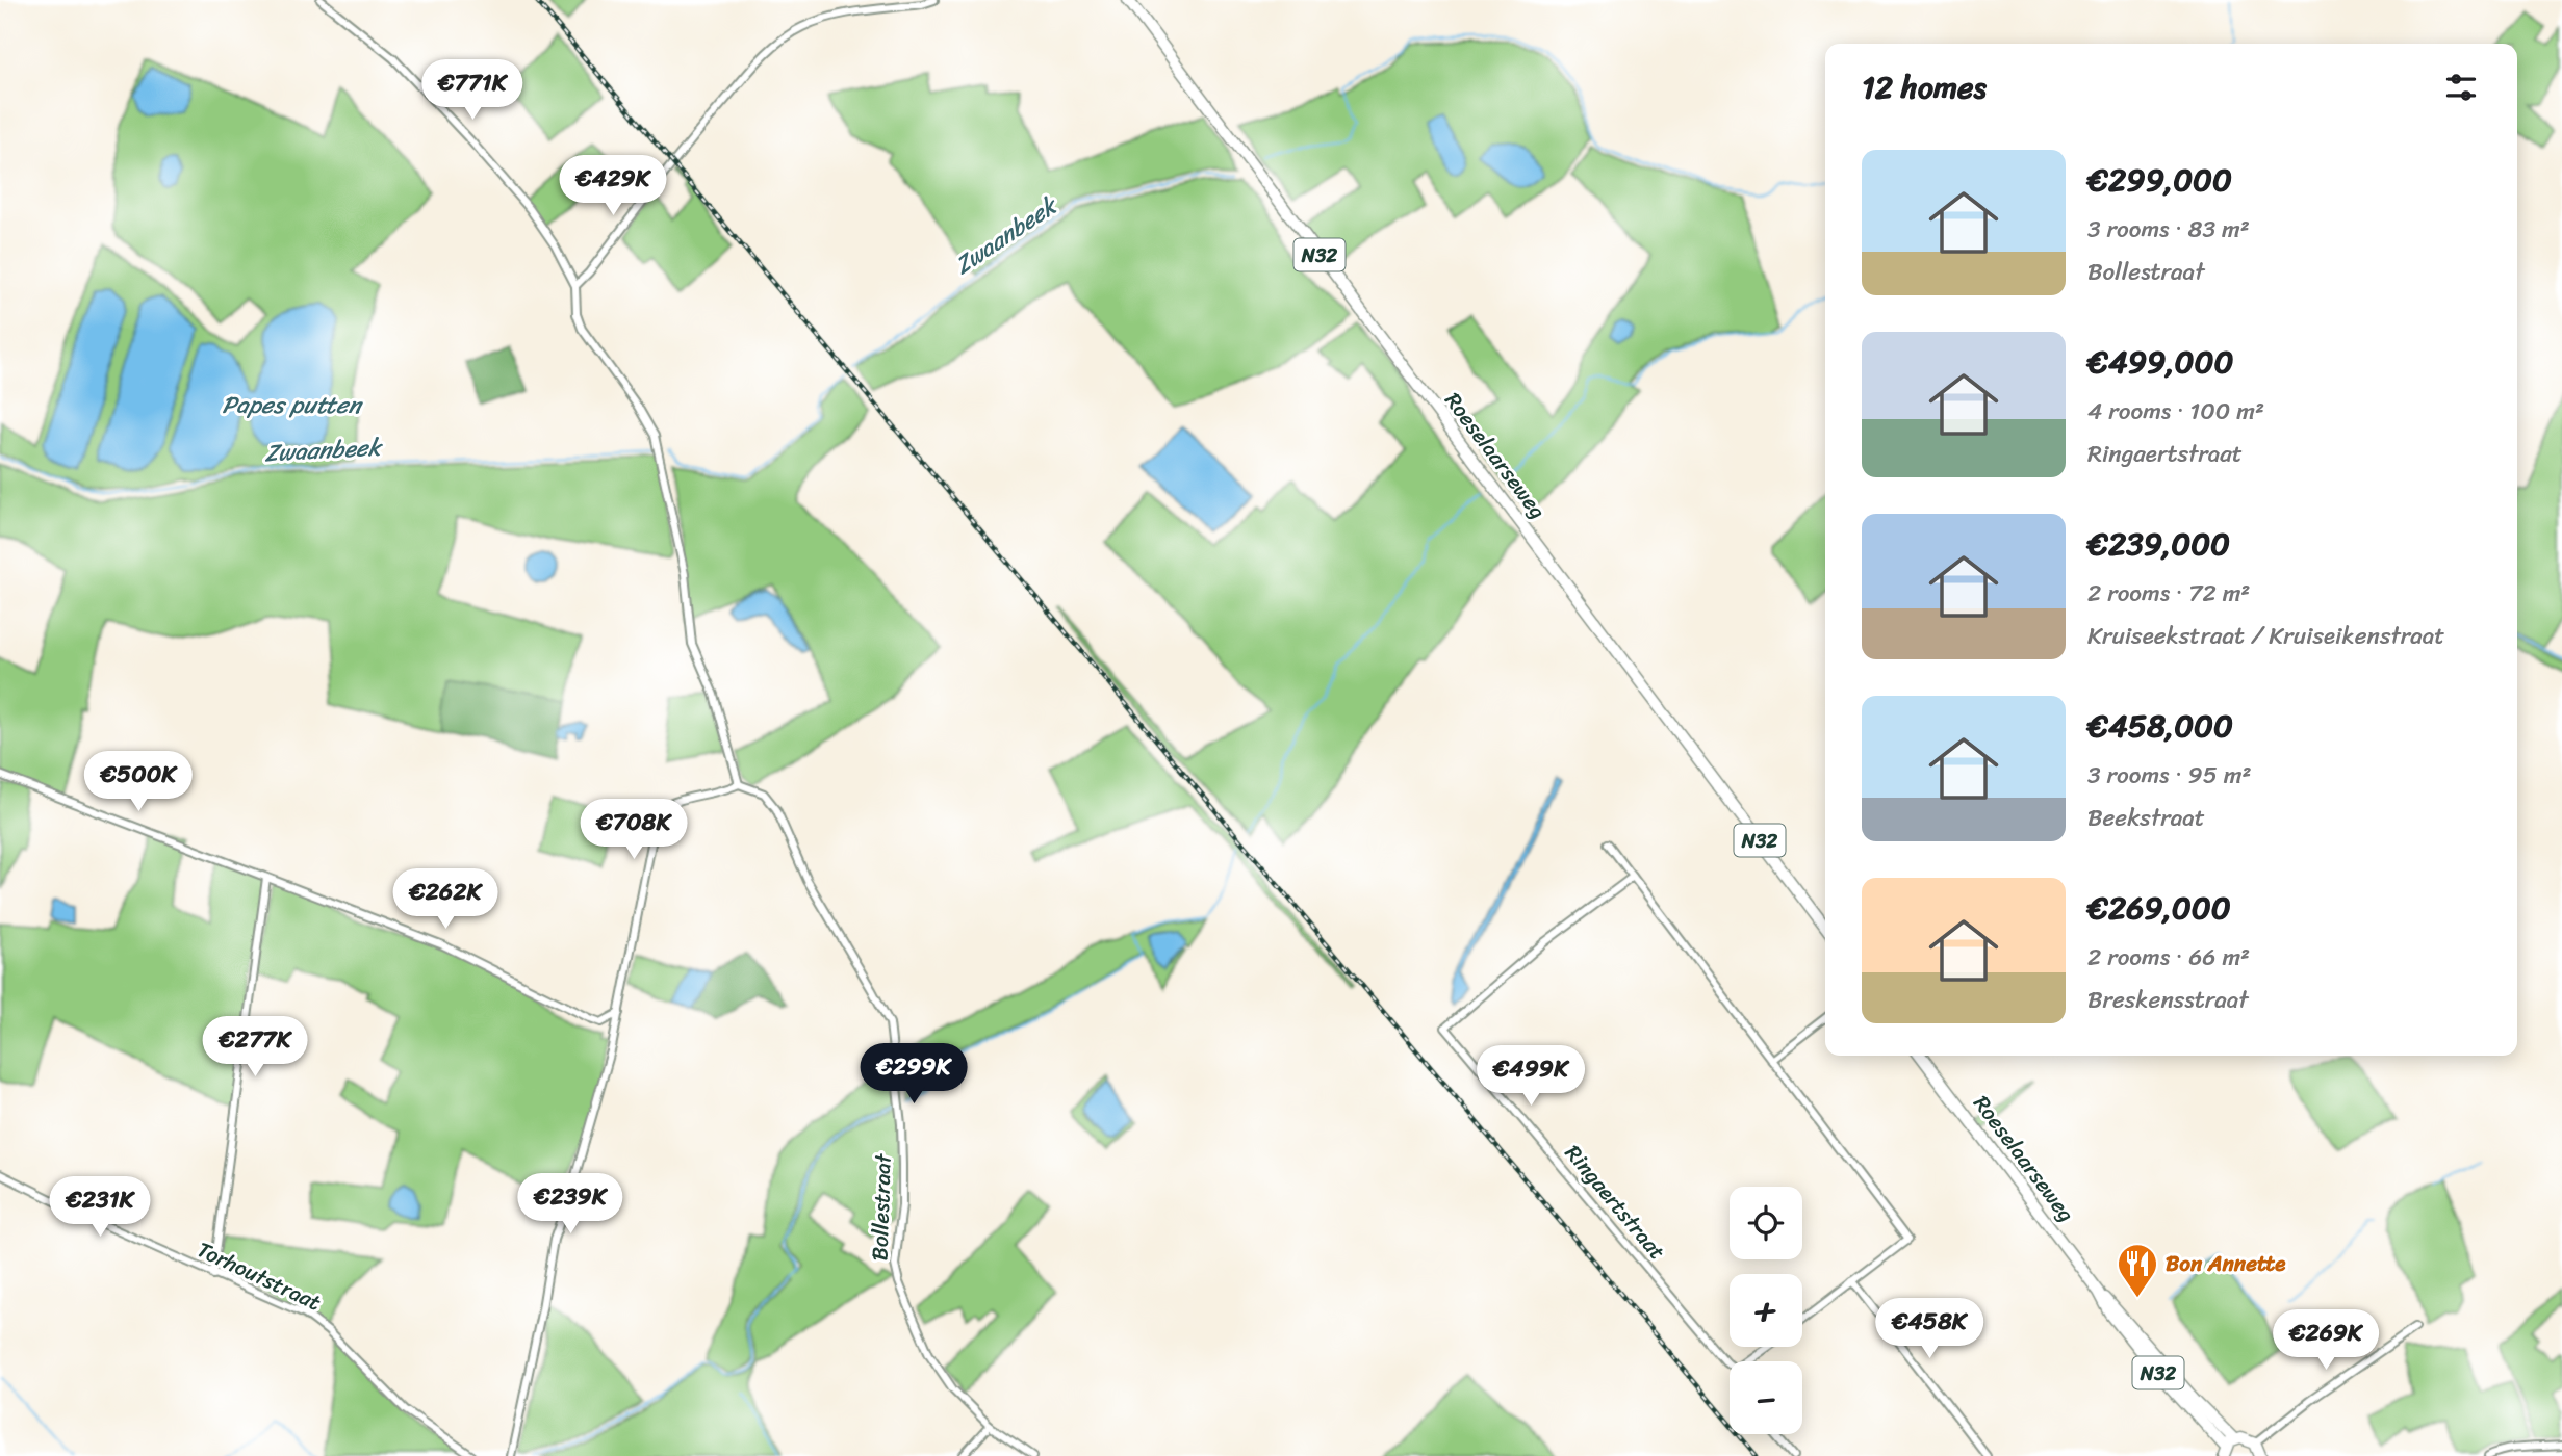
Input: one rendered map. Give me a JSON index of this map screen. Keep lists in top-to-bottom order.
{
  "streets": {
    "main road": ["N32", "Roeselaarseweg"],
    "street": ["Ringaertstraat", "Bollestraat", "Torhoutstraat"]
  },
  "crossings": [
    ["N32", "Roeselaarseweg"]
  ],
  "water": ["Zwaanbeek", "Papes putten"],
  "places": {
    "restaurant": ["Bon Annette"]
  },
  "page": {
    "heading": "12 homes",
    "price": [
      "€771K",
      "€429K",
      "€500K",
      "€708K",
      "€262K",
      "€277K",
      "€299K",
      "€499K",
      "€239K",
      "€231K",
      "€458K",
      "€269K"
    ],
    "list": [
      {
        "name": "€299,000",
        "note": "3 rooms · 83 m² · Bollestraat"
      },
      {
        "name": "€499,000",
        "note": "4 rooms · 100 m² · Ringaertstraat"
      },
      {
        "name": "€239,000",
        "note": "2 rooms · 72 m² · Kruiseekstraat / Kruiseikenstraat"
      },
      {
        "name": "€458,000",
        "note": "3 rooms · 95 m² · Beekstraat"
      },
      {
        "name": "€269,000",
        "note": "2 rooms · 66 m² · Breskensstraat"
      }
    ],
    "map_buttons": ["+", "−"]
  }
}
